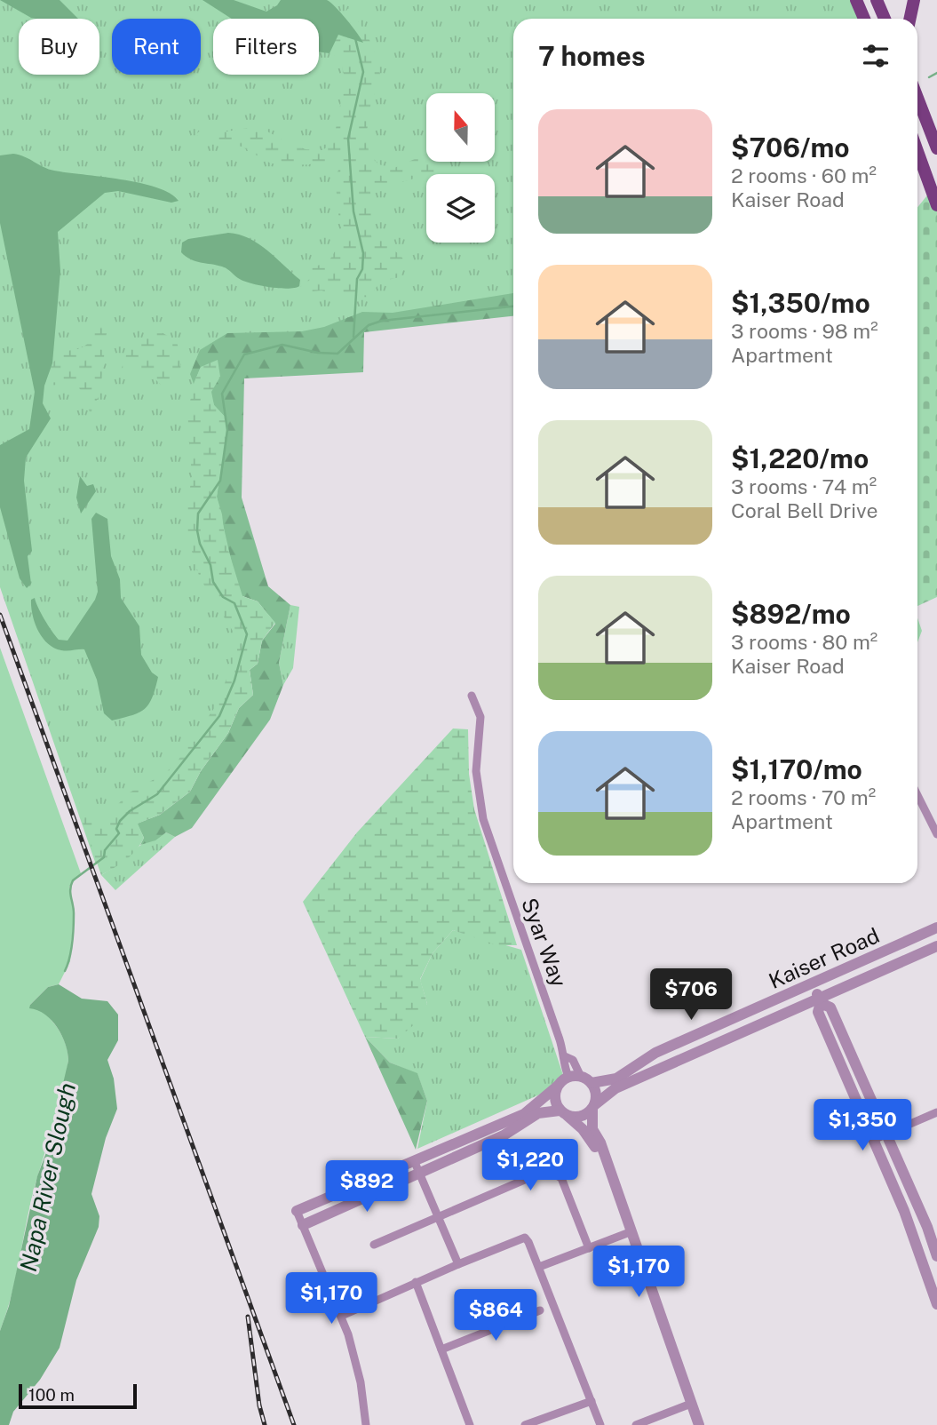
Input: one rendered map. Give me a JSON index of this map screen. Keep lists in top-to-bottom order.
{
  "streets": {
    "street": ["Syar Way", "Kaiser Road"]
  },
  "crossings": [
    ["Syar Way", "Kaiser Road"]
  ],
  "water": ["Napa River Slough"],
  "scale_bar": "100 m",
  "north": "top",
  "page": {
    "chip": ["Buy", "Rent", "Filters"],
    "heading": "7 homes",
    "list": [
      {
        "name": "$706/mo",
        "note": "2 rooms · 60 m² · Kaiser Road"
      },
      {
        "name": "$1,350/mo",
        "note": "3 rooms · 98 m² · Apartment"
      },
      {
        "name": "$1,220/mo",
        "note": "3 rooms · 74 m² · Coral Bell Drive"
      },
      {
        "name": "$892/mo",
        "note": "3 rooms · 80 m² · Kaiser Road"
      },
      {
        "name": "$1,170/mo",
        "note": "2 rooms · 70 m² · Apartment"
      }
    ],
    "price": [
      "$706",
      "$1,350",
      "$1,220",
      "$892",
      "$1,170",
      "$1,170",
      "$864"
    ],
    "scale": "100 m"
  }
}
